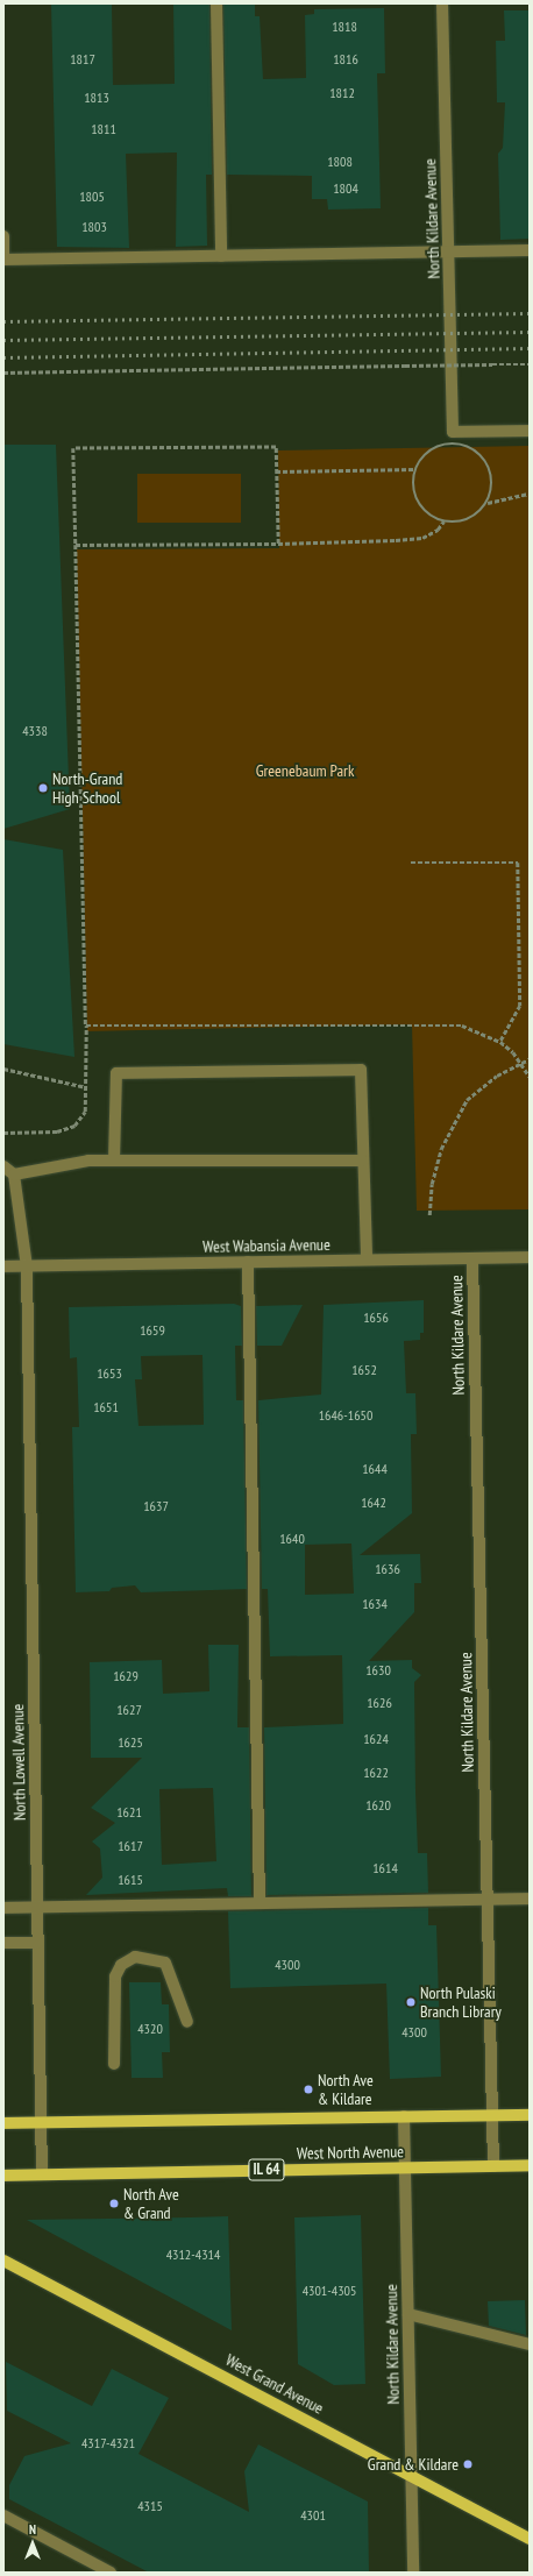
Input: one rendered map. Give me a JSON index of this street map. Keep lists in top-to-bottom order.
{
  "streets": {
    "main road": ["West North Avenue", "IL 64", "West Grand Avenue"],
    "street": ["North Kildare Avenue", "West Wabansia Avenue", "North Lowell Avenue"]
  },
  "crossings": [
    ["North Kildare Avenue", "West Wabansia Avenue"],
    ["North Kildare Avenue", "West North Avenue"],
    ["North Kildare Avenue", "West Grand Avenue"],
    ["West Wabansia Avenue", "North Lowell Avenue"],
    ["North Lowell Avenue", "West North Avenue"]
  ],
  "parks": ["Greenebaum Park"],
  "places": [
    "North-Grand High School",
    "North Pulaski Branch Library",
    "North Ave & Kildare",
    "North Ave & Grand",
    "Grand & Kildare"
  ],
  "house_numbers": [
    "1818",
    "1817",
    "1816",
    "1812",
    "1813",
    "1811",
    "1808",
    "1804",
    "1805",
    "1803",
    "4338",
    "1656",
    "1659",
    "1652",
    "1653",
    "1651",
    "1646-1650",
    "1644",
    "1642",
    "1637",
    "1640",
    "1636",
    "1634",
    "1630",
    "1629",
    "1626",
    "1627",
    "1624",
    "1625",
    "1622",
    "1620",
    "1621",
    "1617",
    "1614",
    "1615",
    "4300",
    "4320",
    "4300",
    "4312-4314",
    "4301-4305",
    "4317-4321",
    "4315",
    "4301"
  ],
  "north": "top"
}
